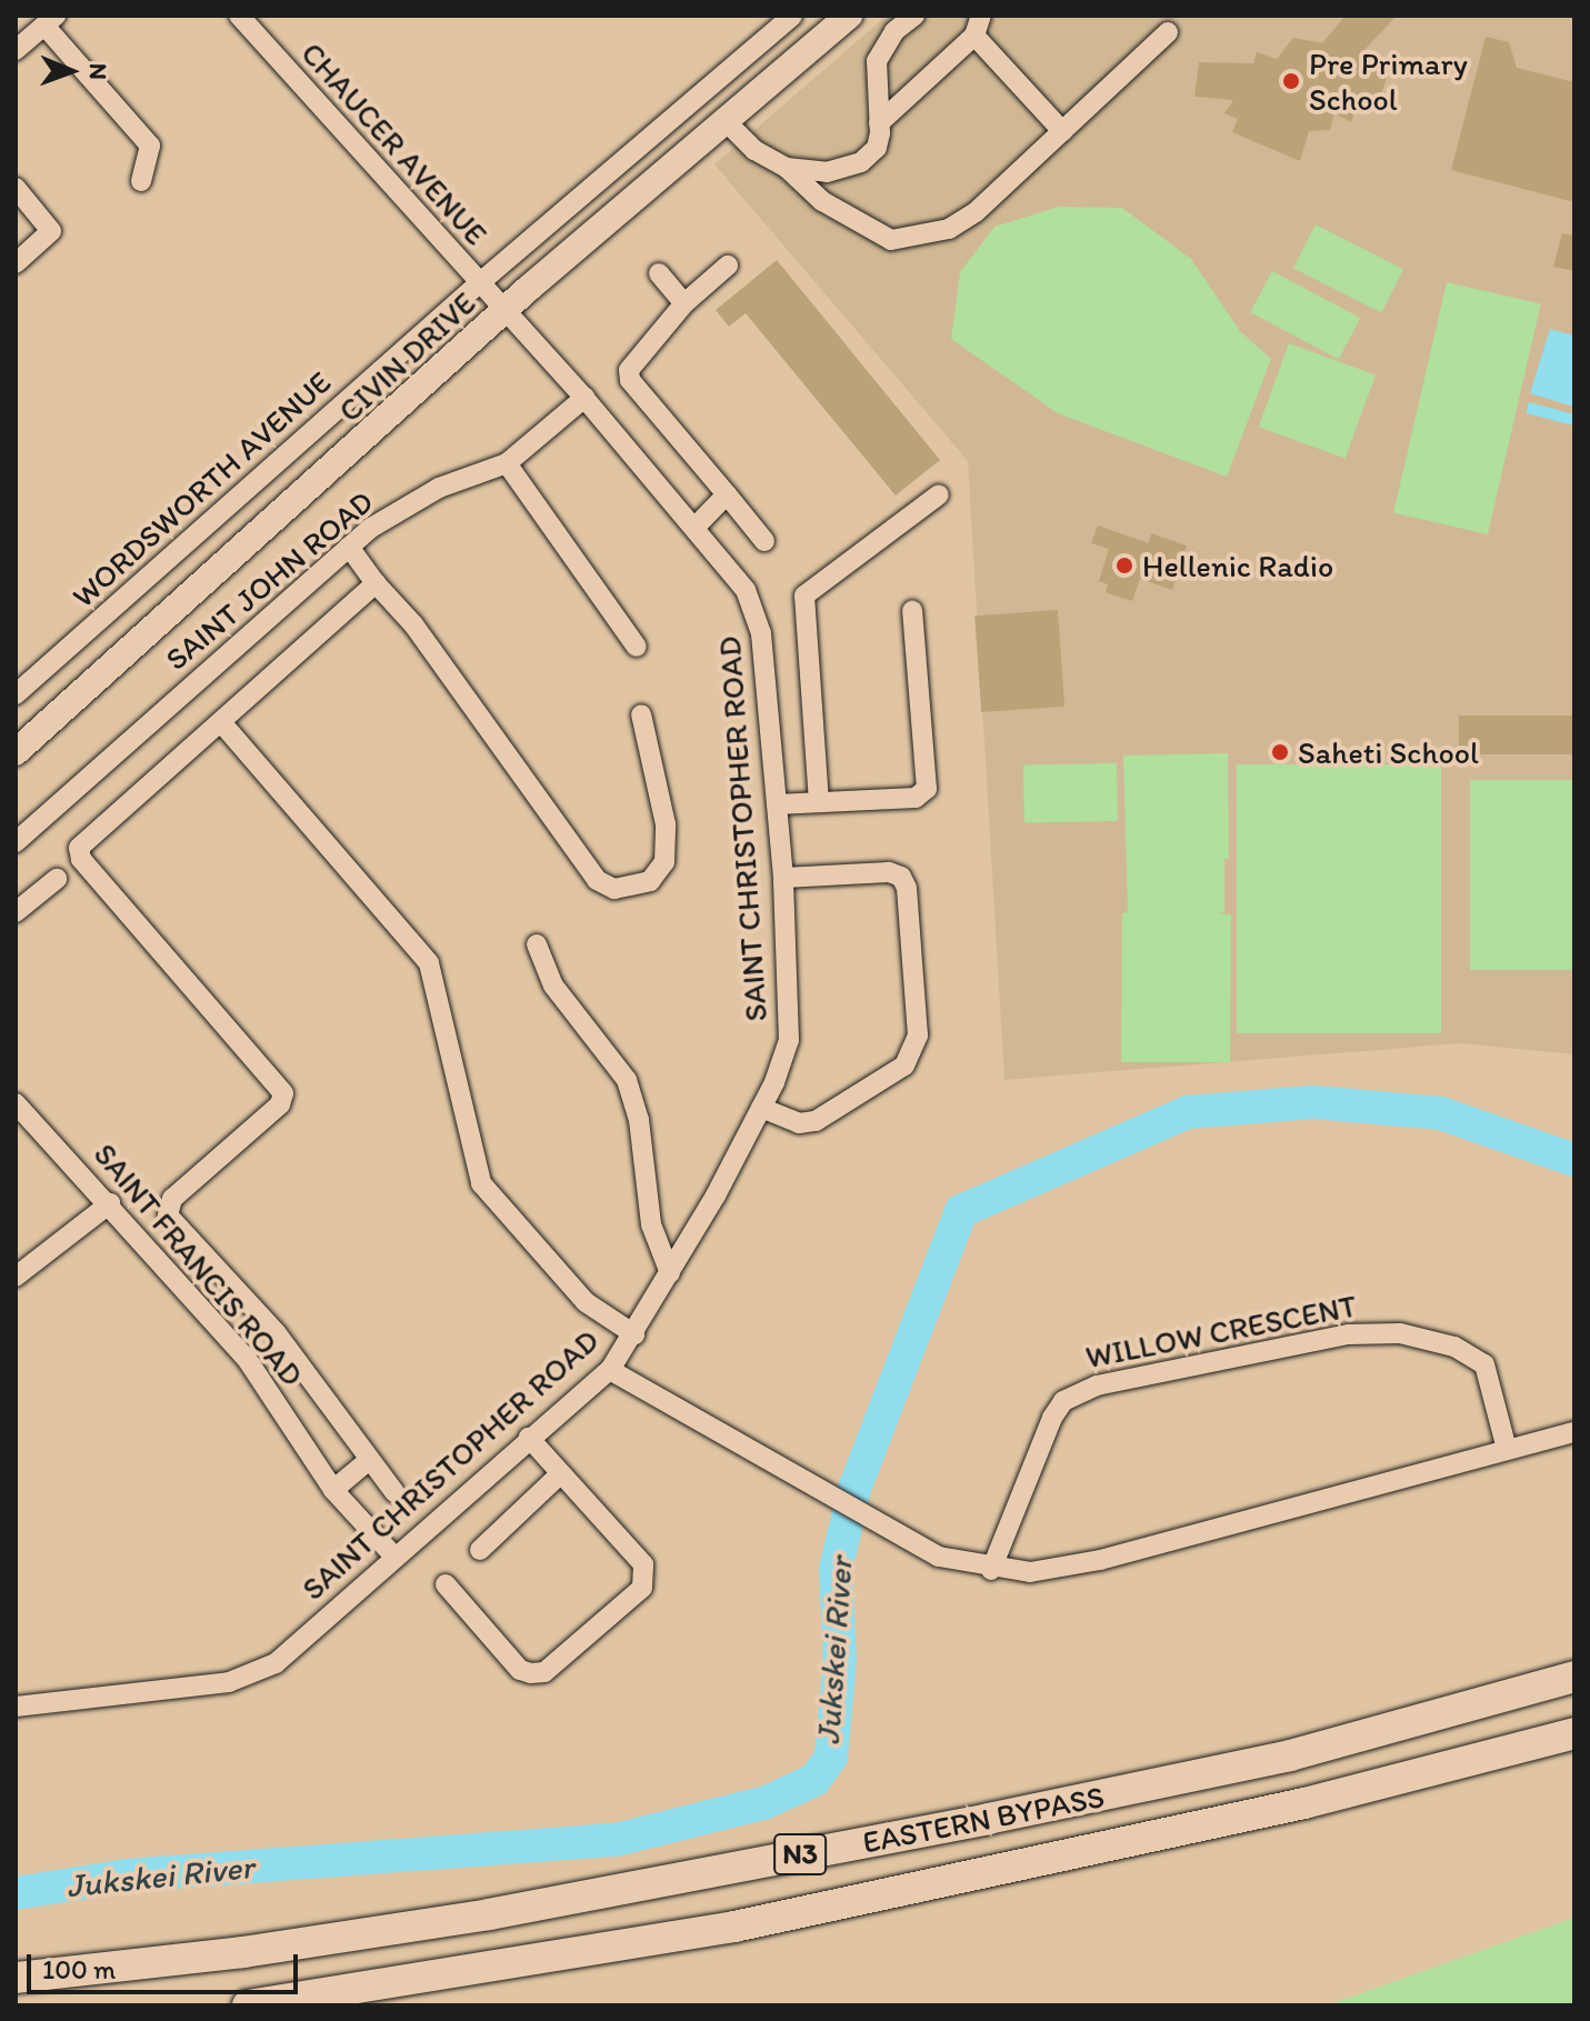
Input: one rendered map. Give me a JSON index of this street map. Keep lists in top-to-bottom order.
{
  "streets": {
    "highway": ["EASTERN BYPASS", "N3"],
    "main road": ["CIVIN DRIVE"],
    "street": [
      "CHAUCER AVENUE",
      "WORDSWORTH AVENUE",
      "SAINT JOHN ROAD",
      "SAINT CHRISTOPHER ROAD",
      "SAINT FRANCIS ROAD",
      "WILLOW CRESCENT"
    ]
  },
  "crossings": [
    ["CHAUCER AVENUE", "CIVIN DRIVE"],
    ["CHAUCER AVENUE", "WORDSWORTH AVENUE"],
    ["CHAUCER AVENUE", "SAINT CHRISTOPHER ROAD"],
    ["CIVIN DRIVE", "SAINT CHRISTOPHER ROAD"],
    ["SAINT JOHN ROAD", "SAINT CHRISTOPHER ROAD"],
    ["SAINT CHRISTOPHER ROAD", "SAINT FRANCIS ROAD"]
  ],
  "water": ["Jukskei River"],
  "places": ["Pre Primary School", "Hellenic Radio", "Saheti School"],
  "scale_bar": "100 m",
  "north": "right"
}
